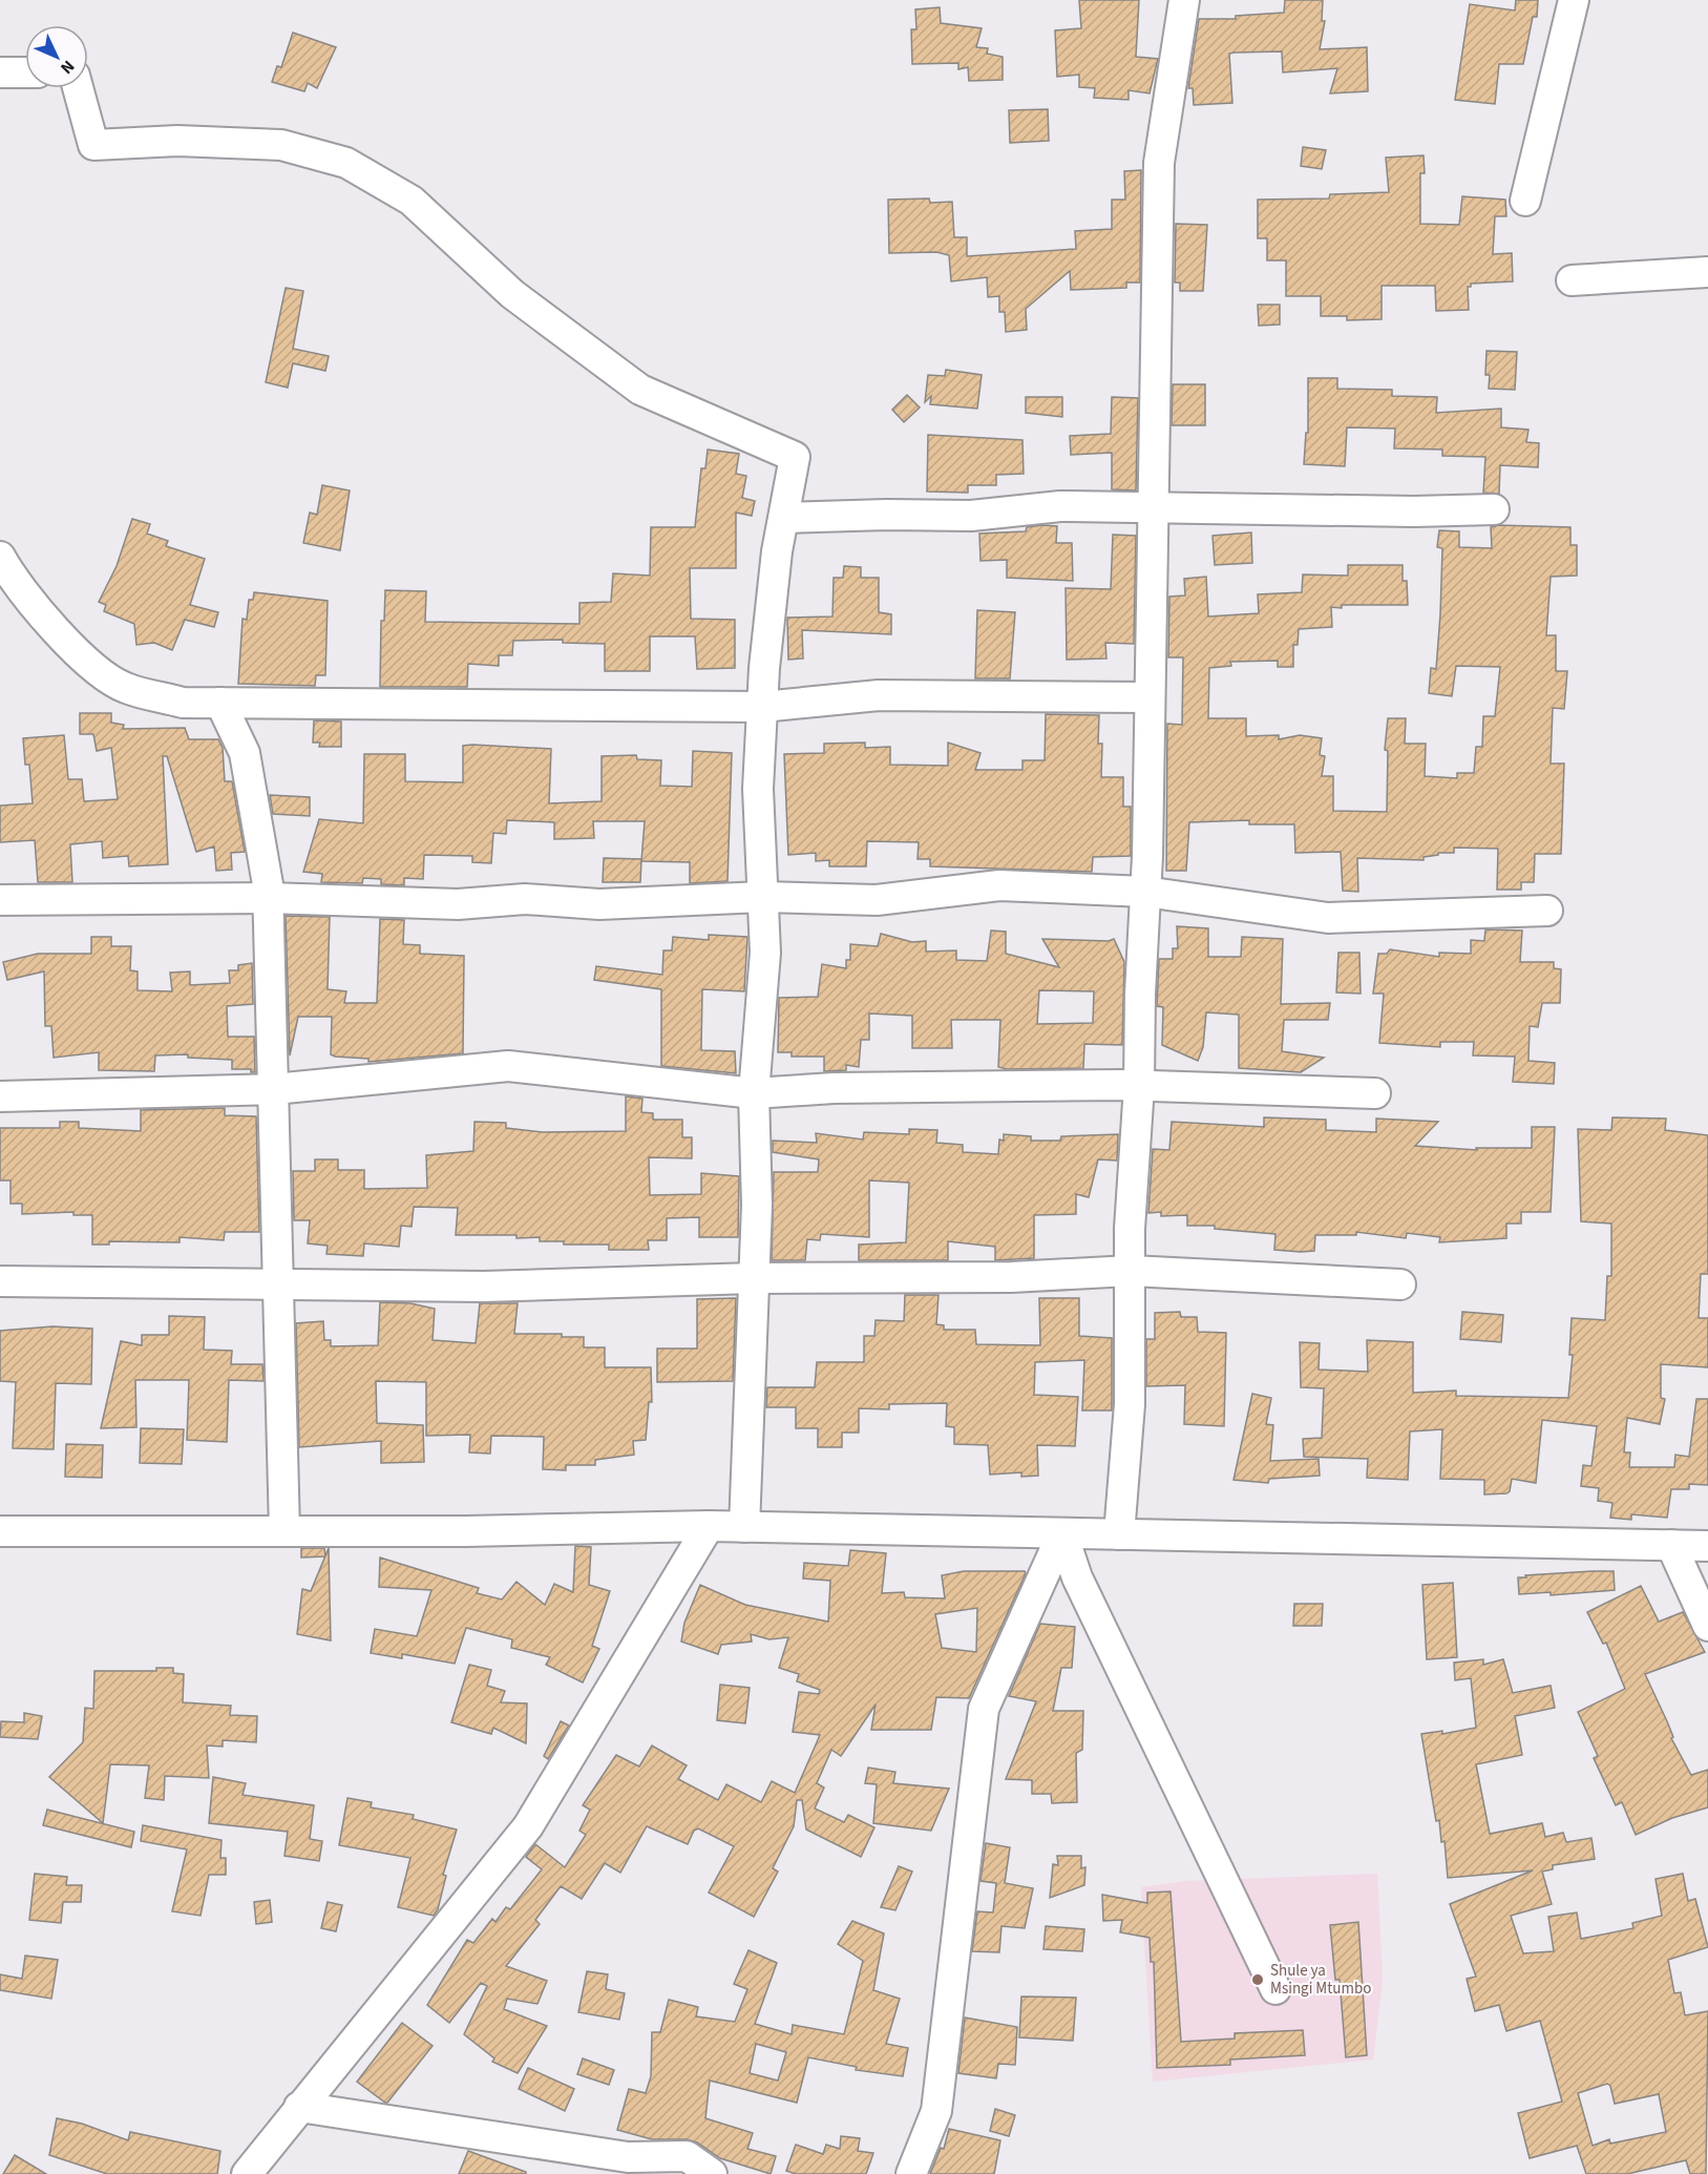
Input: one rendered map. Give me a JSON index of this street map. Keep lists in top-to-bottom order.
{
  "places": ["Shule ya Msingi Mtumbo"],
  "north": "bottom right"
}
